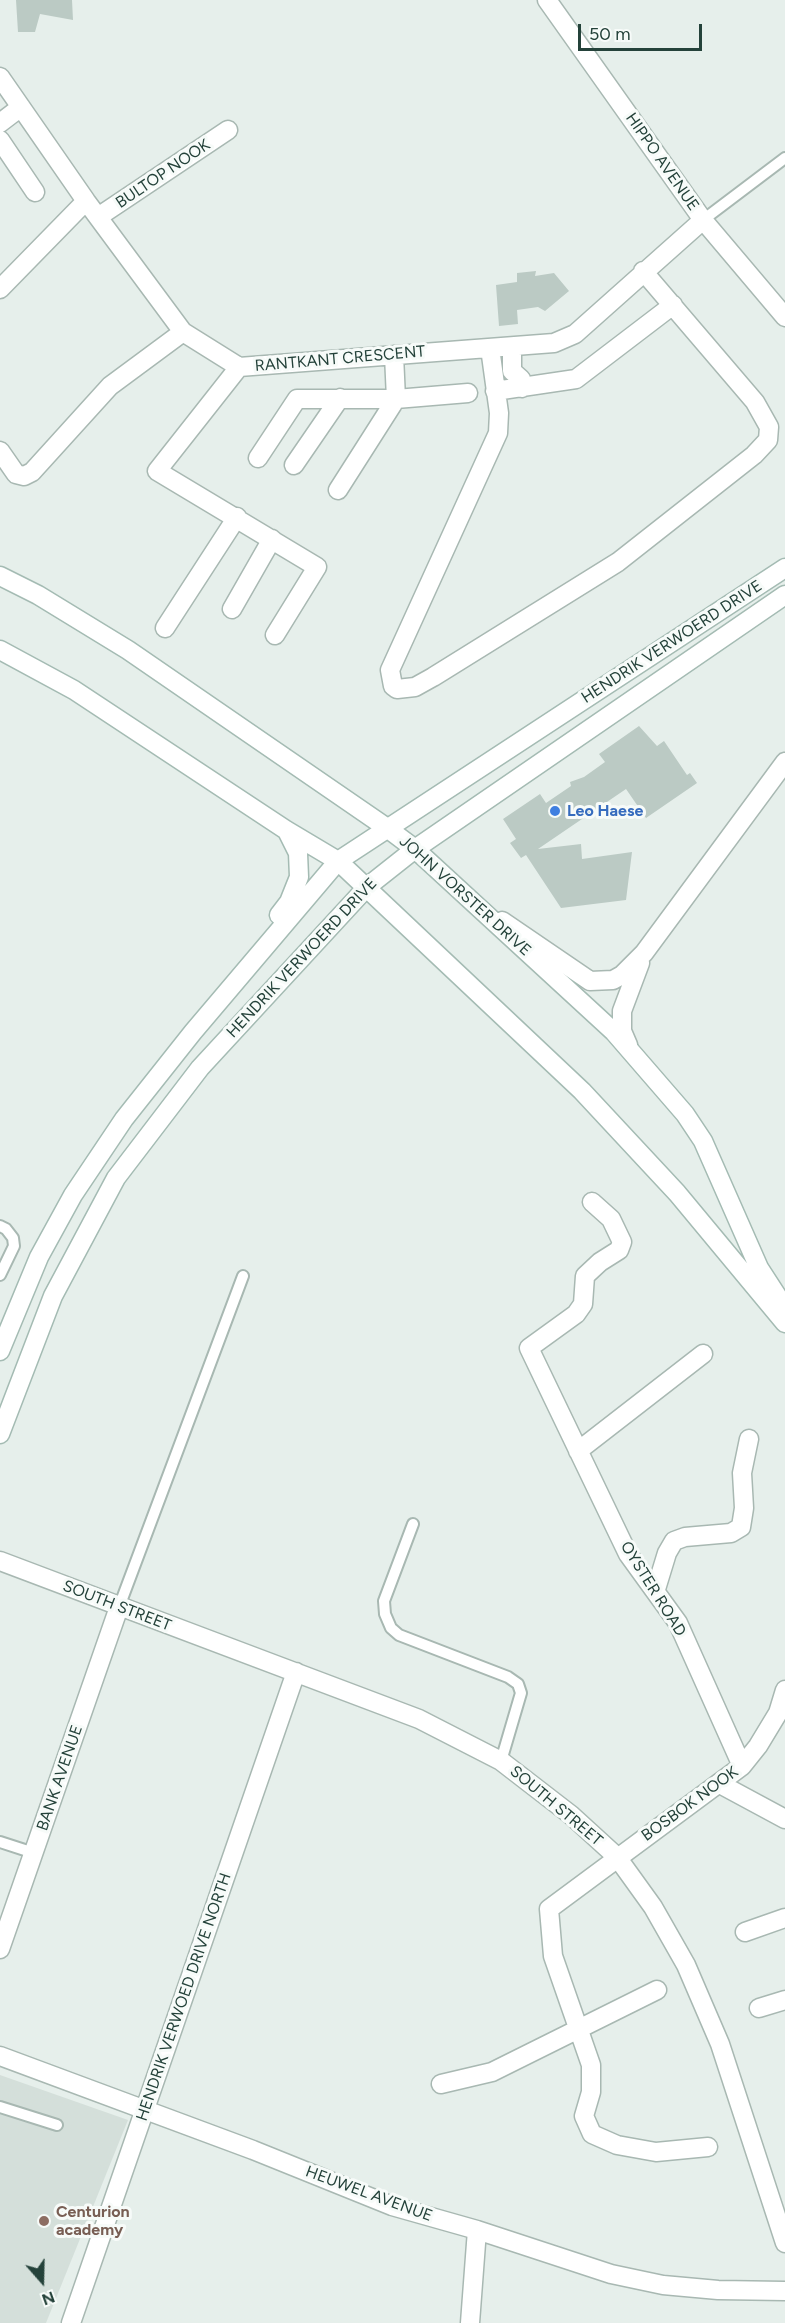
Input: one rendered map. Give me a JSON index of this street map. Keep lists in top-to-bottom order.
{
  "streets": {
    "street": [
      "HIPPO AVENUE",
      "BULTOP NOOK",
      "RANTKANT CRESCENT",
      "HENDRIK VERWOERD DRIVE",
      "JOHN VORSTER DRIVE",
      "OYSTER ROAD",
      "SOUTH STREET",
      "BANK AVENUE",
      "BOSBOK NOOK",
      "HENDRIK VERWOED DRIVE NORTH",
      "HEUWEL AVENUE"
    ]
  },
  "crossings": [
    ["HIPPO AVENUE", "RANTKANT CRESCENT"],
    ["BULTOP NOOK", "RANTKANT CRESCENT"],
    ["HENDRIK VERWOERD DRIVE", "JOHN VORSTER DRIVE"],
    ["OYSTER ROAD", "BOSBOK NOOK"],
    ["SOUTH STREET", "BANK AVENUE"],
    ["SOUTH STREET", "BOSBOK NOOK"],
    ["SOUTH STREET", "HENDRIK VERWOED DRIVE NORTH"],
    ["HENDRIK VERWOED DRIVE NORTH", "HEUWEL AVENUE"]
  ],
  "places": ["Leo Haese", "Centurion academy"],
  "scale_bar": "50 m",
  "north": "bottom"
}
